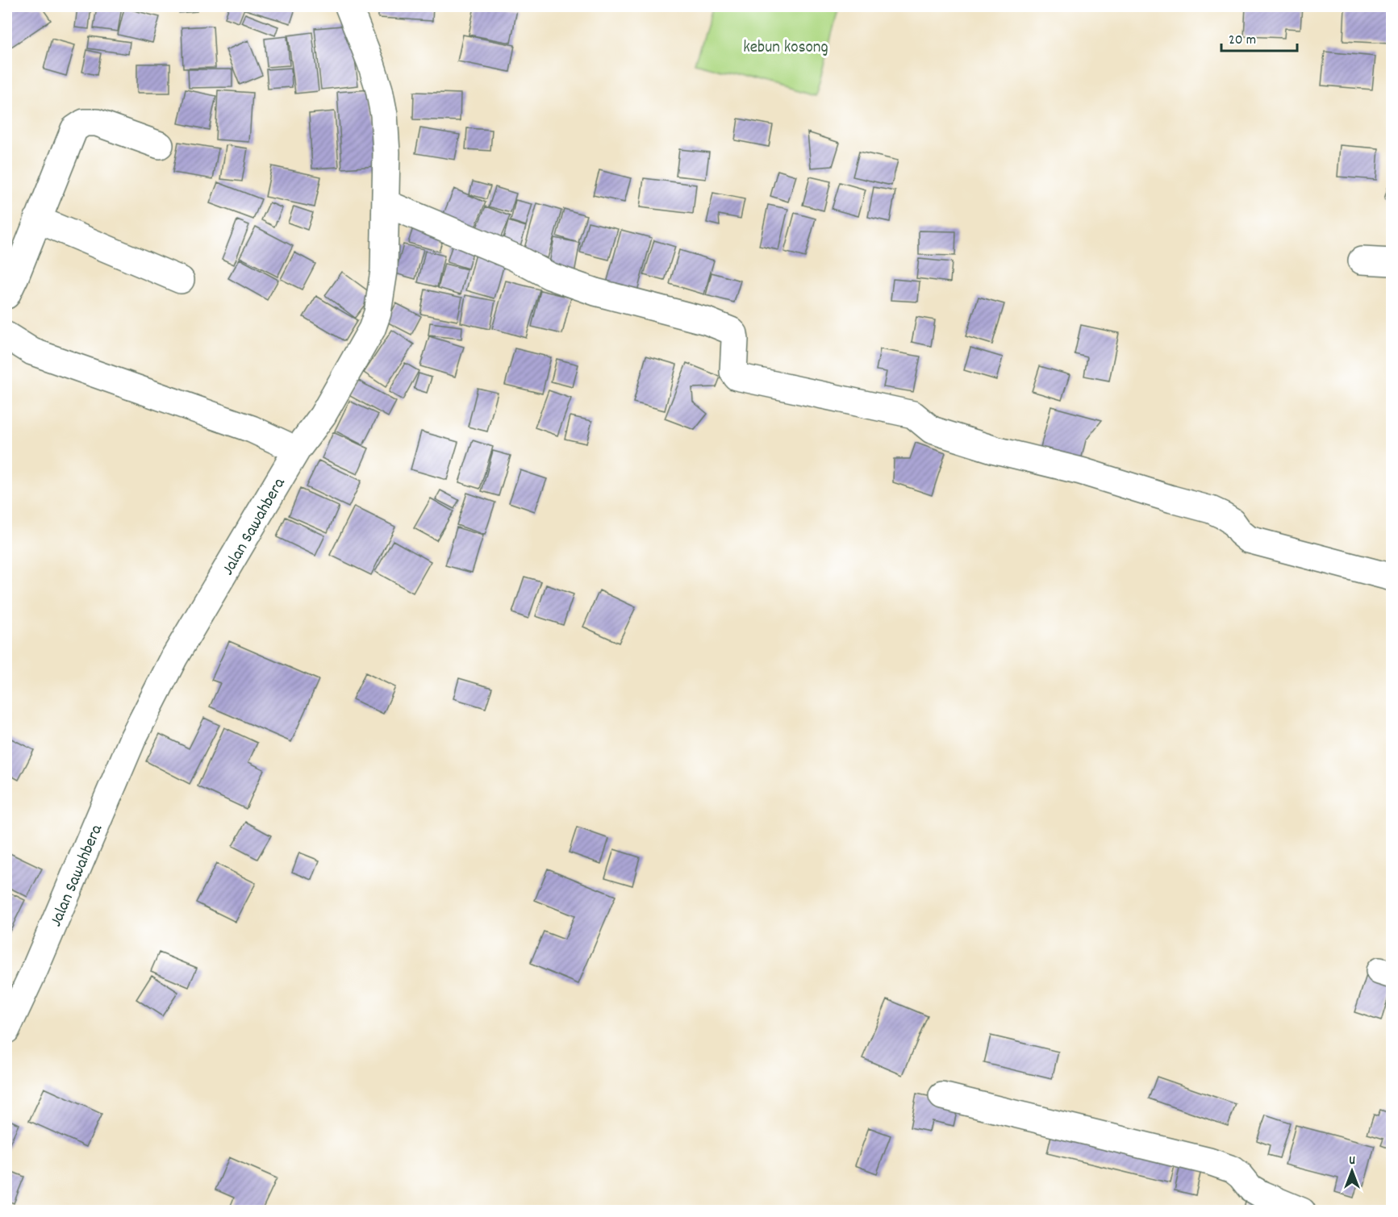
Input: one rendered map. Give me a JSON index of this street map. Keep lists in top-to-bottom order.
{
  "streets": {
    "street": ["Jalan Sawahbera"]
  },
  "parks": ["kebun kosong"],
  "scale_bar": "20 m",
  "north": "top"
}
